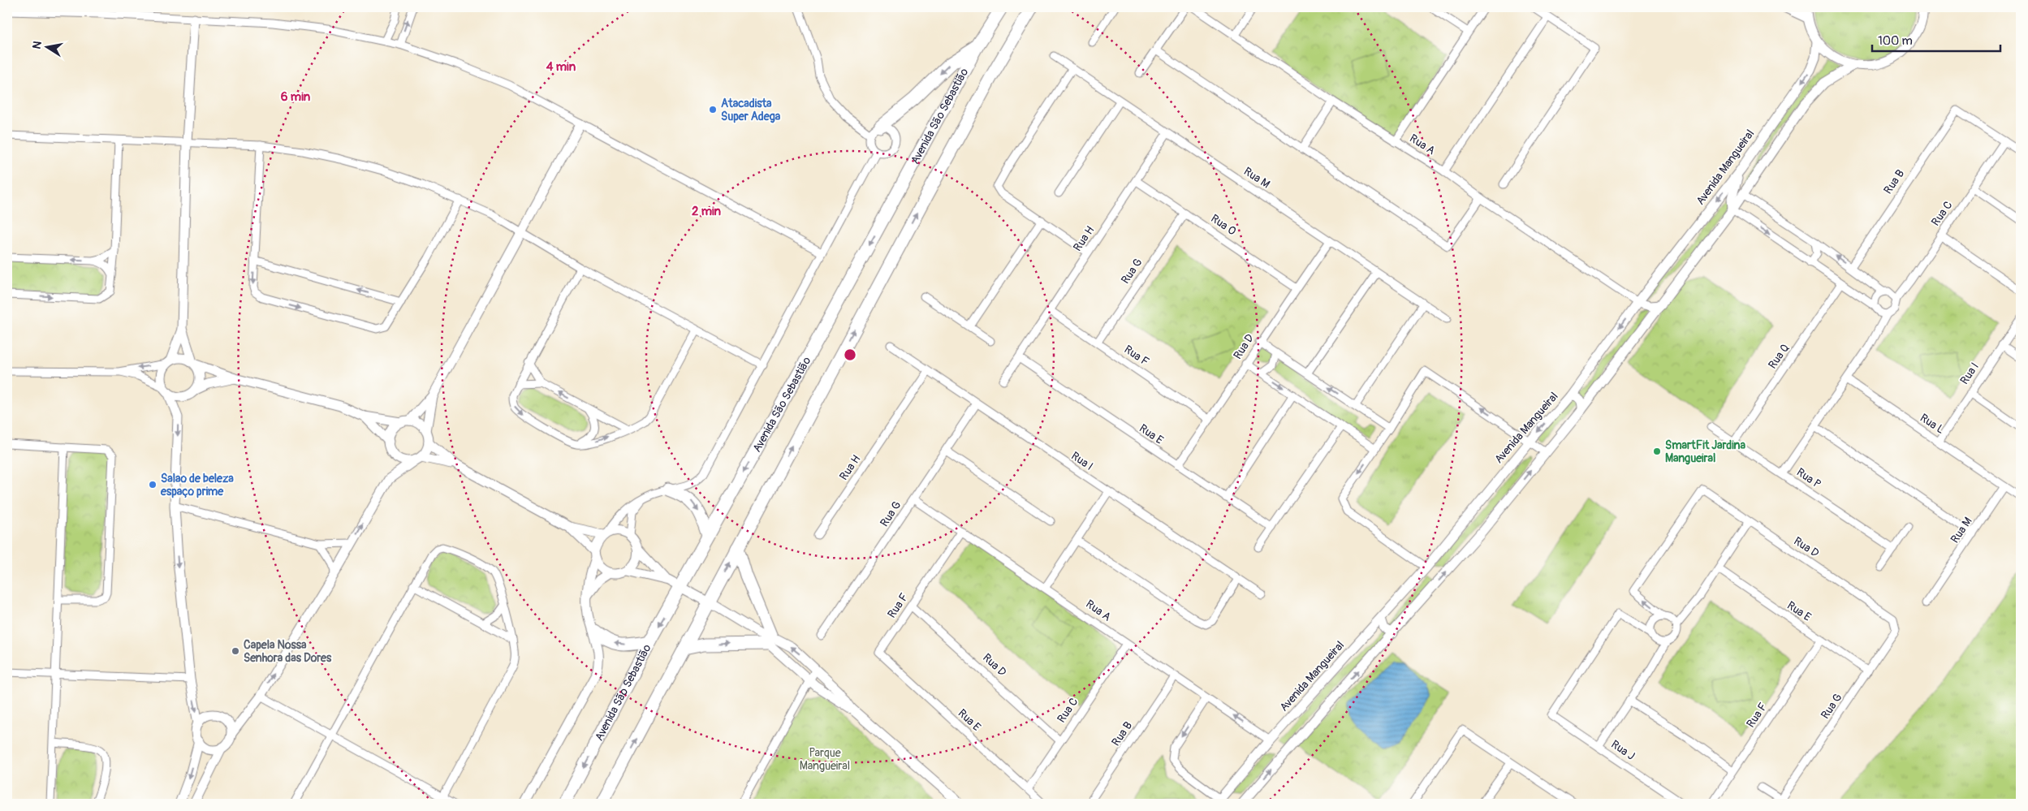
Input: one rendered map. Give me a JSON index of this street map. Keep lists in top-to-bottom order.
{
  "streets": {
    "main road": ["Avenida São Sebastião"],
    "street": [
      "Rua A",
      "Avenida Mangueiral",
      "Rua M",
      "Rua B",
      "Rua C",
      "Rua O",
      "Rua H",
      "Rua G",
      "Rua D",
      "Rua F",
      "Rua Q",
      "Rua I",
      "Rua L",
      "Rua E",
      "Rua P",
      "Rua J"
    ]
  },
  "crossings": [
    ["Rua A", "Avenida Mangueiral"],
    ["Rua A", "Rua B"],
    ["Rua A", "Rua C"],
    ["Rua A", "Rua G"],
    ["Rua A", "Rua F"],
    ["Rua M", "Rua H"],
    ["Rua M", "Rua D"],
    ["Rua M", "Rua L"],
    ["Rua B", "Rua C"],
    ["Rua C", "Rua D"],
    ["Rua C", "Rua E"],
    ["Rua O", "Rua H"],
    ["Rua O", "Rua G"],
    ["Rua O", "Rua D"],
    ["Rua H", "Rua F"],
    ["Rua H", "Rua I"],
    ["Rua H", "Rua E"],
    ["Rua G", "Rua D"],
    ["Rua G", "Rua F"],
    ["Rua G", "Rua I"],
    ["Rua G", "Rua E"],
    ["Rua D", "Rua F"],
    ["Rua D", "Rua E"],
    ["Rua D", "Rua J"],
    ["Rua F", "Rua E"],
    ["Rua Q", "Rua P"],
    ["Rua I", "Rua L"]
  ],
  "parks": ["Parque Mangueiral"],
  "places": [
    "Atacadista Super Adega",
    "SmartFit Jardina Mangueiral",
    "Salao de beleza espaço prime",
    "Capela Nossa Senhora das Dores"
  ],
  "scale_bar": "100 m",
  "north": "left",
  "rings": ["4 min", "6 min", "2 min"]
}
